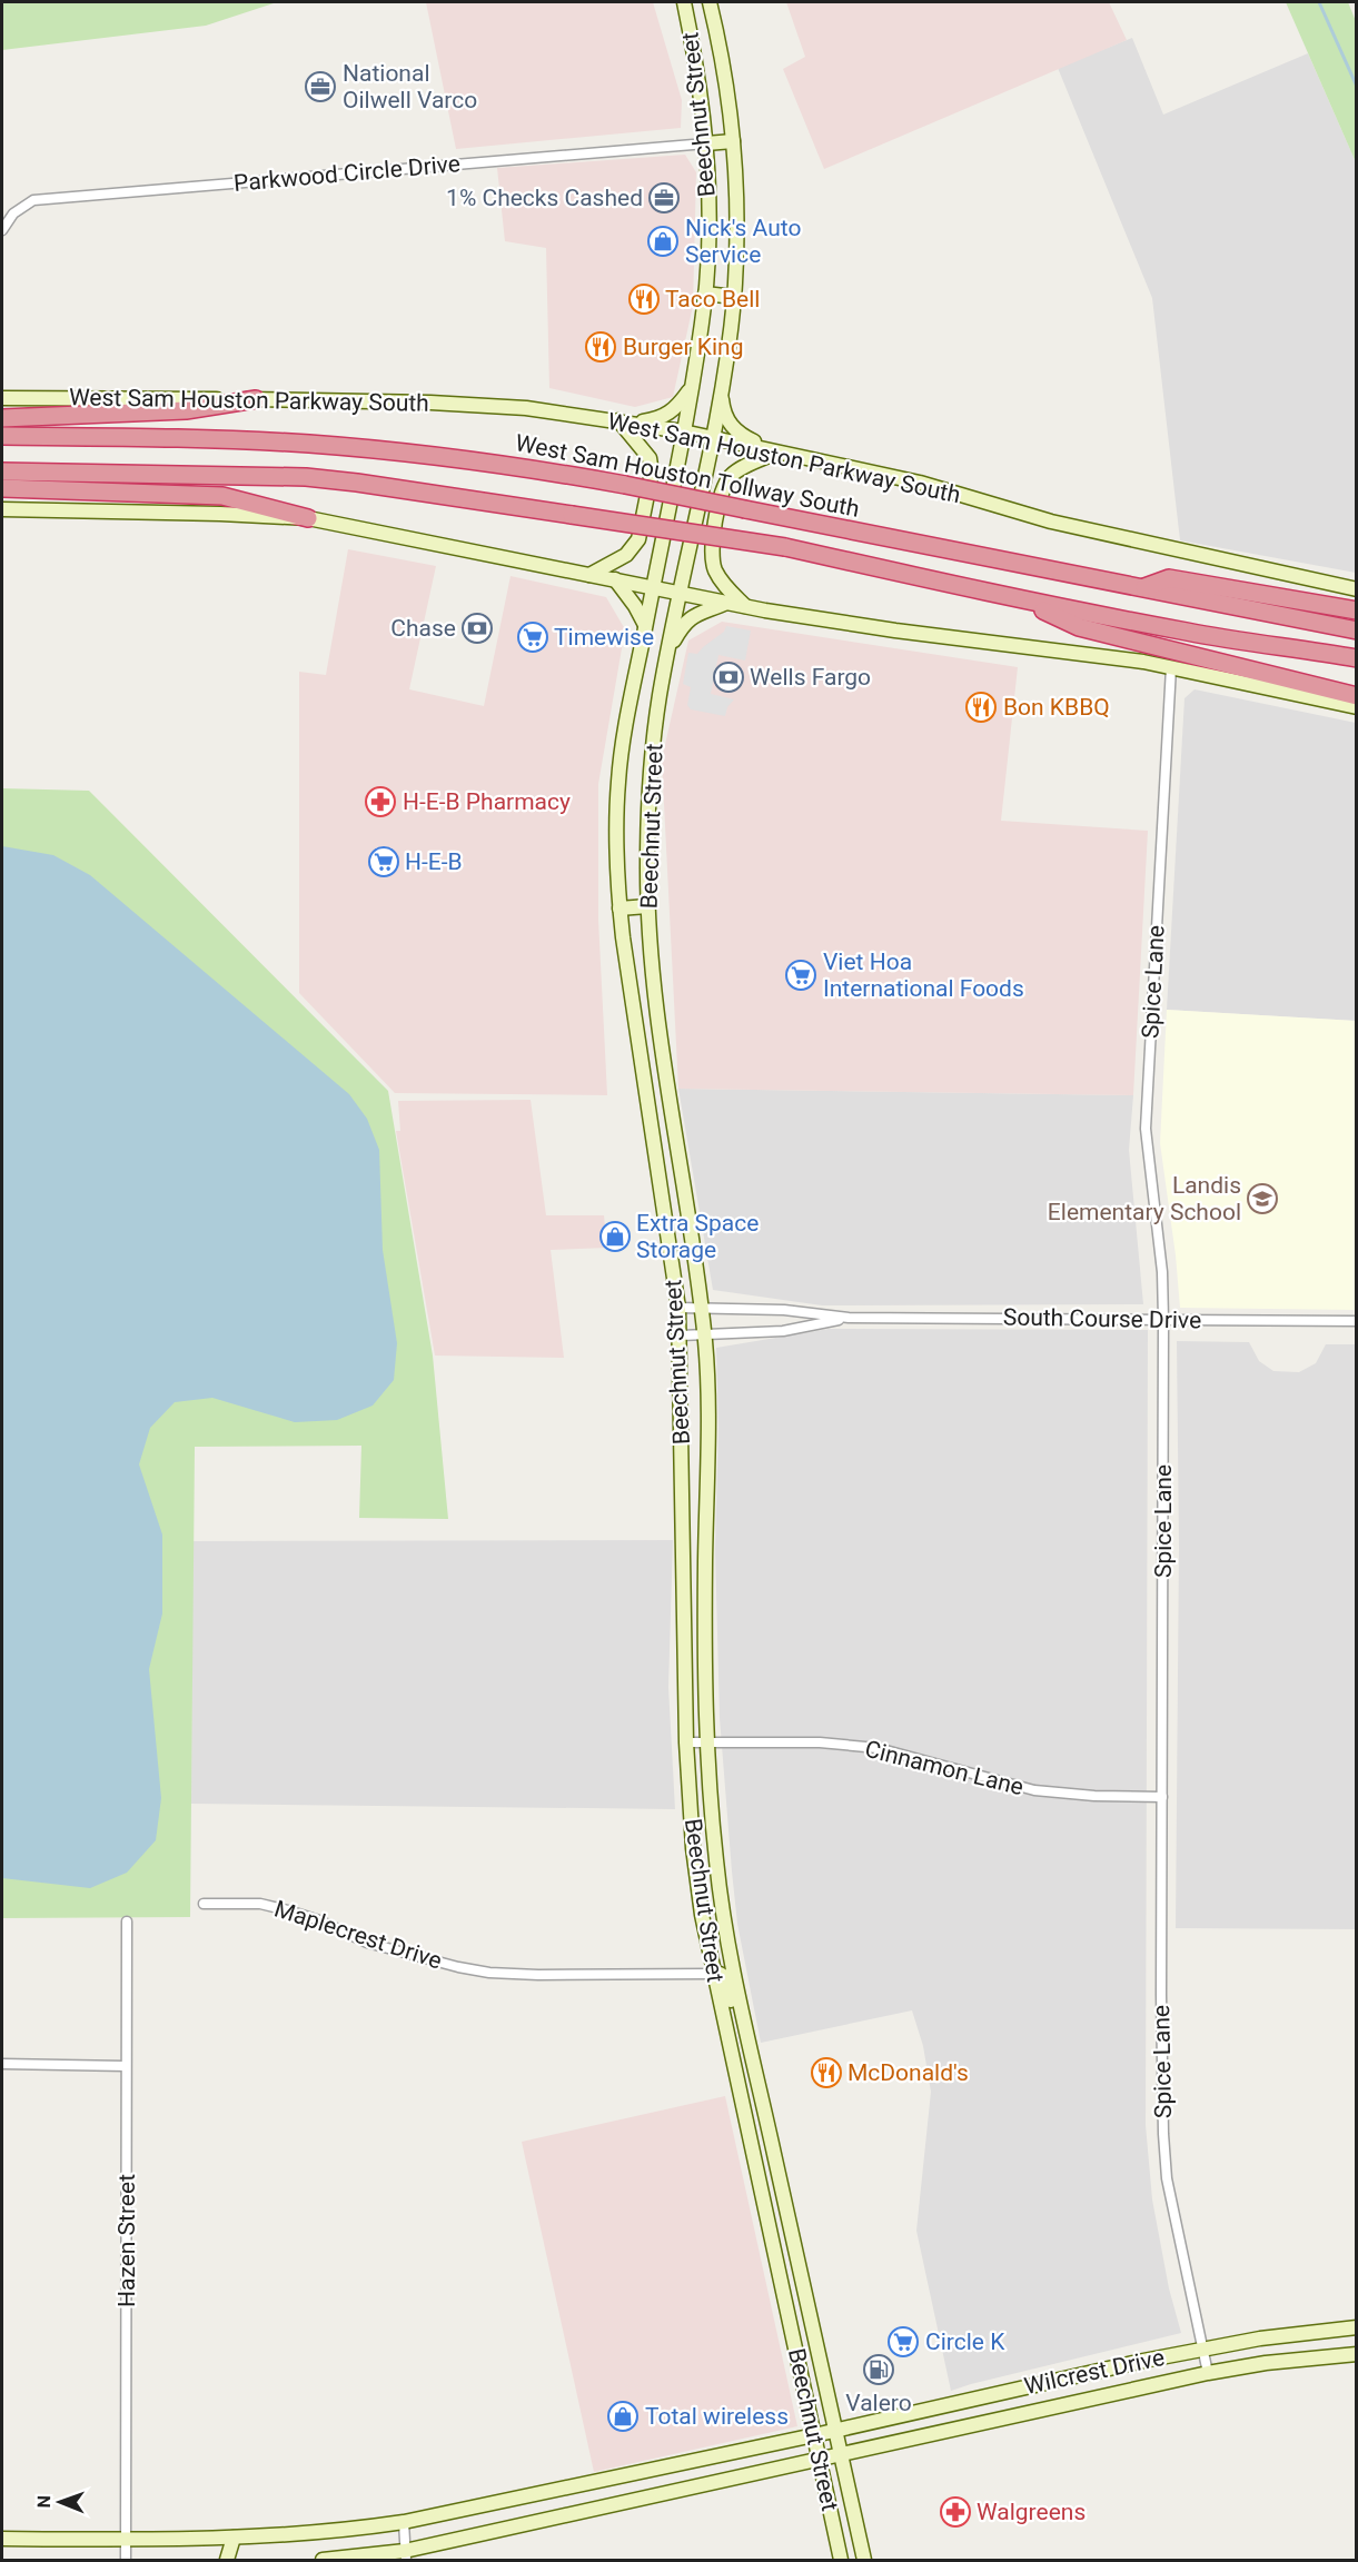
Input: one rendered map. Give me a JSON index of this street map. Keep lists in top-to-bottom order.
{
  "streets": {
    "highway": ["West Sam Houston Tollway South"],
    "main road": ["Beechnut Street", "West Sam Houston Parkway South", "Wilcrest Drive"],
    "street": [
      "Parkwood Circle Drive",
      "Spice Lane",
      "South Course Drive",
      "Cinnamon Lane",
      "Maplecrest Drive",
      "Hazen Street"
    ]
  },
  "crossings": [
    ["Beechnut Street", "Parkwood Circle Drive"],
    ["Beechnut Street", "West Sam Houston Parkway South"],
    ["Beechnut Street", "South Course Drive"],
    ["Beechnut Street", "Cinnamon Lane"],
    ["Beechnut Street", "Maplecrest Drive"],
    ["Beechnut Street", "Wilcrest Drive"],
    ["Spice Lane", "South Course Drive"],
    ["Spice Lane", "Cinnamon Lane"],
    ["Spice Lane", "Wilcrest Drive"],
    ["Hazen Street", "Wilcrest Drive"]
  ],
  "places": {
    "office": ["National Oilwell Varco", "1% Checks Cashed"],
    "shop": ["Nick's Auto Service", "Extra Space Storage", "Total wireless"],
    "restaurant": [
      "Taco Bell",
      "Burger King",
      "Bon KBBQ",
      "McDonald's"
    ],
    "bank": ["Chase", "Wells Fargo"],
    "supermarket": [
      "Timewise",
      "H-E-B",
      "Viet Hoa International Foods",
      "Circle K"
    ],
    "pharmacy": ["H-E-B Pharmacy", "Walgreens"],
    "school or university": ["Landis Elementary School"],
    "fuel station": ["Valero"]
  },
  "north": "left"
}
